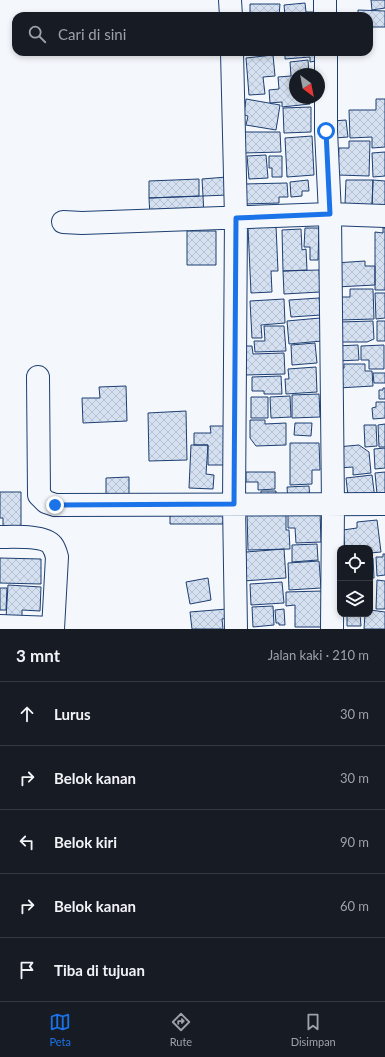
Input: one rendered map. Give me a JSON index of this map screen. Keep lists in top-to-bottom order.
{
  "north": "bottom right",
  "page": {
    "search": "Cari di sini",
    "heading": ["3 mnt", "Jalan kaki · 210 m"],
    "list": [
      ["Lurus", "30 m"],
      ["Belok kanan", "30 m"],
      ["Belok kiri", "90 m"],
      ["Belok kanan", "60 m"],
      "Tiba di tujuan"
    ],
    "nav": ["Peta", "Rute", "Disimpan"]
  }
}
